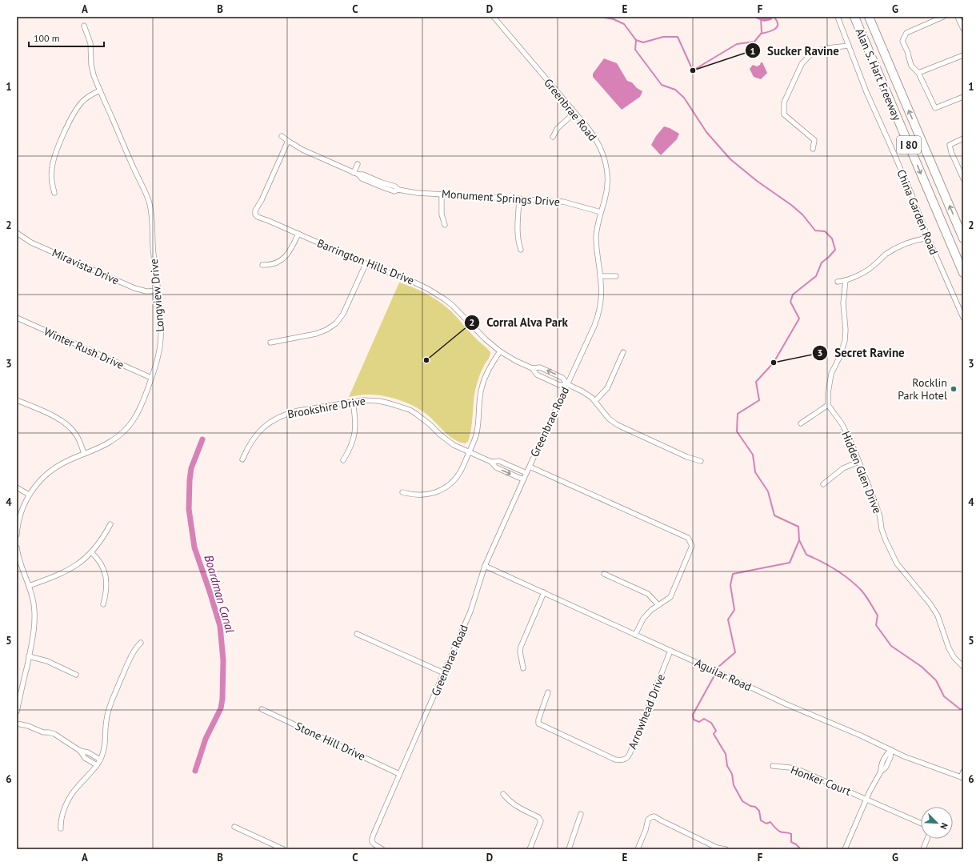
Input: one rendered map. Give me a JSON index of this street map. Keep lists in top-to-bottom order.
{
  "streets": {
    "highway": ["Alan S. Hart Freeway", "I 80"],
    "street": [
      "Greenbrae Road",
      "Monument Springs Drive",
      "China Garden Road",
      "Barrington Hills Drive",
      "Miravista Drive",
      "Longview Drive",
      "Winter Rush Drive",
      "Brookshire Drive",
      "Hidden Glen Drive",
      "Aguilar Road",
      "Arrowhead Drive",
      "Stone Hill Drive",
      "Honker Court"
    ]
  },
  "crossings": [
    ["Greenbrae Road", "Monument Springs Drive"],
    ["Greenbrae Road", "Barrington Hills Drive"],
    ["Greenbrae Road", "Brookshire Drive"],
    ["Greenbrae Road", "Aguilar Road"],
    ["Greenbrae Road", "Stone Hill Drive"],
    ["Monument Springs Drive", "Barrington Hills Drive"],
    ["Miravista Drive", "Longview Drive"],
    ["Longview Drive", "Winter Rush Drive"],
    ["Aguilar Road", "Arrowhead Drive"]
  ],
  "water": ["Boardman Canal"],
  "places": [
    "Sucker Ravine",
    "Corral Alva Park",
    "Secret Ravine",
    "Rocklin Park Hotel"
  ],
  "scale_bar": "100 m",
  "north": "bottom right",
  "grid": {
    "columns": [
      "A",
      "B",
      "C",
      "D",
      "E",
      "F",
      "G"
    ],
    "rows": [
      "1",
      "2",
      "3",
      "4",
      "5",
      "6"
    ]
  }
}
